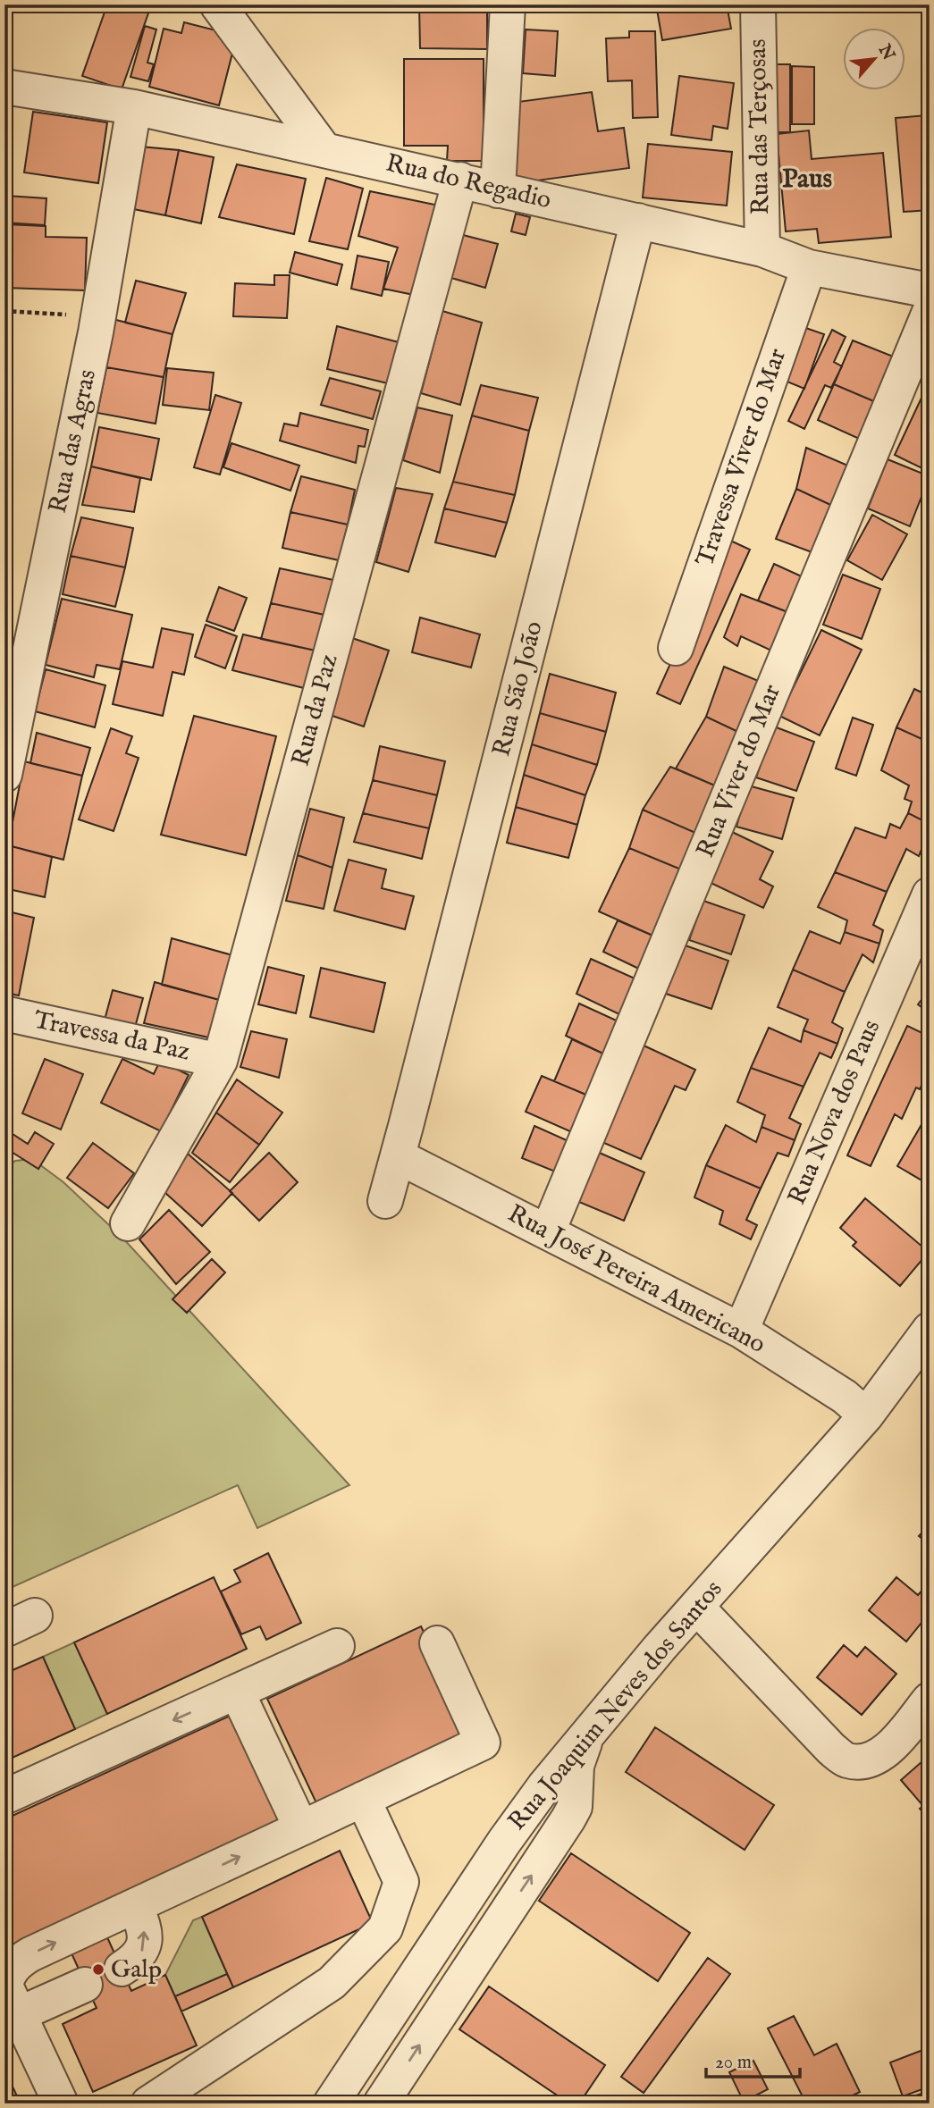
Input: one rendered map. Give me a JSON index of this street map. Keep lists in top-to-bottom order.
{
  "streets": {
    "street": [
      "Rua das Terçosas",
      "Rua do Regadio",
      "Rua das Agras",
      "Travessa Viver do Mar",
      "Rua São João",
      "Rua da Paz",
      "Rua Viver do Mar",
      "Travessa da Paz",
      "Rua Nova dos Paus",
      "Rua José Pereira Americano",
      "Rua Joaquim Neves dos Santos"
    ]
  },
  "crossings": [
    ["Rua das Terçosas", "Rua do Regadio"],
    ["Rua do Regadio", "Rua das Agras"],
    ["Rua do Regadio", "Travessa Viver do Mar"],
    ["Rua do Regadio", "Rua São João"],
    ["Rua do Regadio", "Rua da Paz"],
    ["Rua São João", "Rua José Pereira Americano"],
    ["Rua da Paz", "Travessa da Paz"],
    ["Rua Viver do Mar", "Rua José Pereira Americano"],
    ["Rua Nova dos Paus", "Rua José Pereira Americano"],
    ["Rua José Pereira Americano", "Rua Joaquim Neves dos Santos"]
  ],
  "districts": ["Paus"],
  "places": ["Galp"],
  "scale_bar": "20 m",
  "north": "top right"
}
